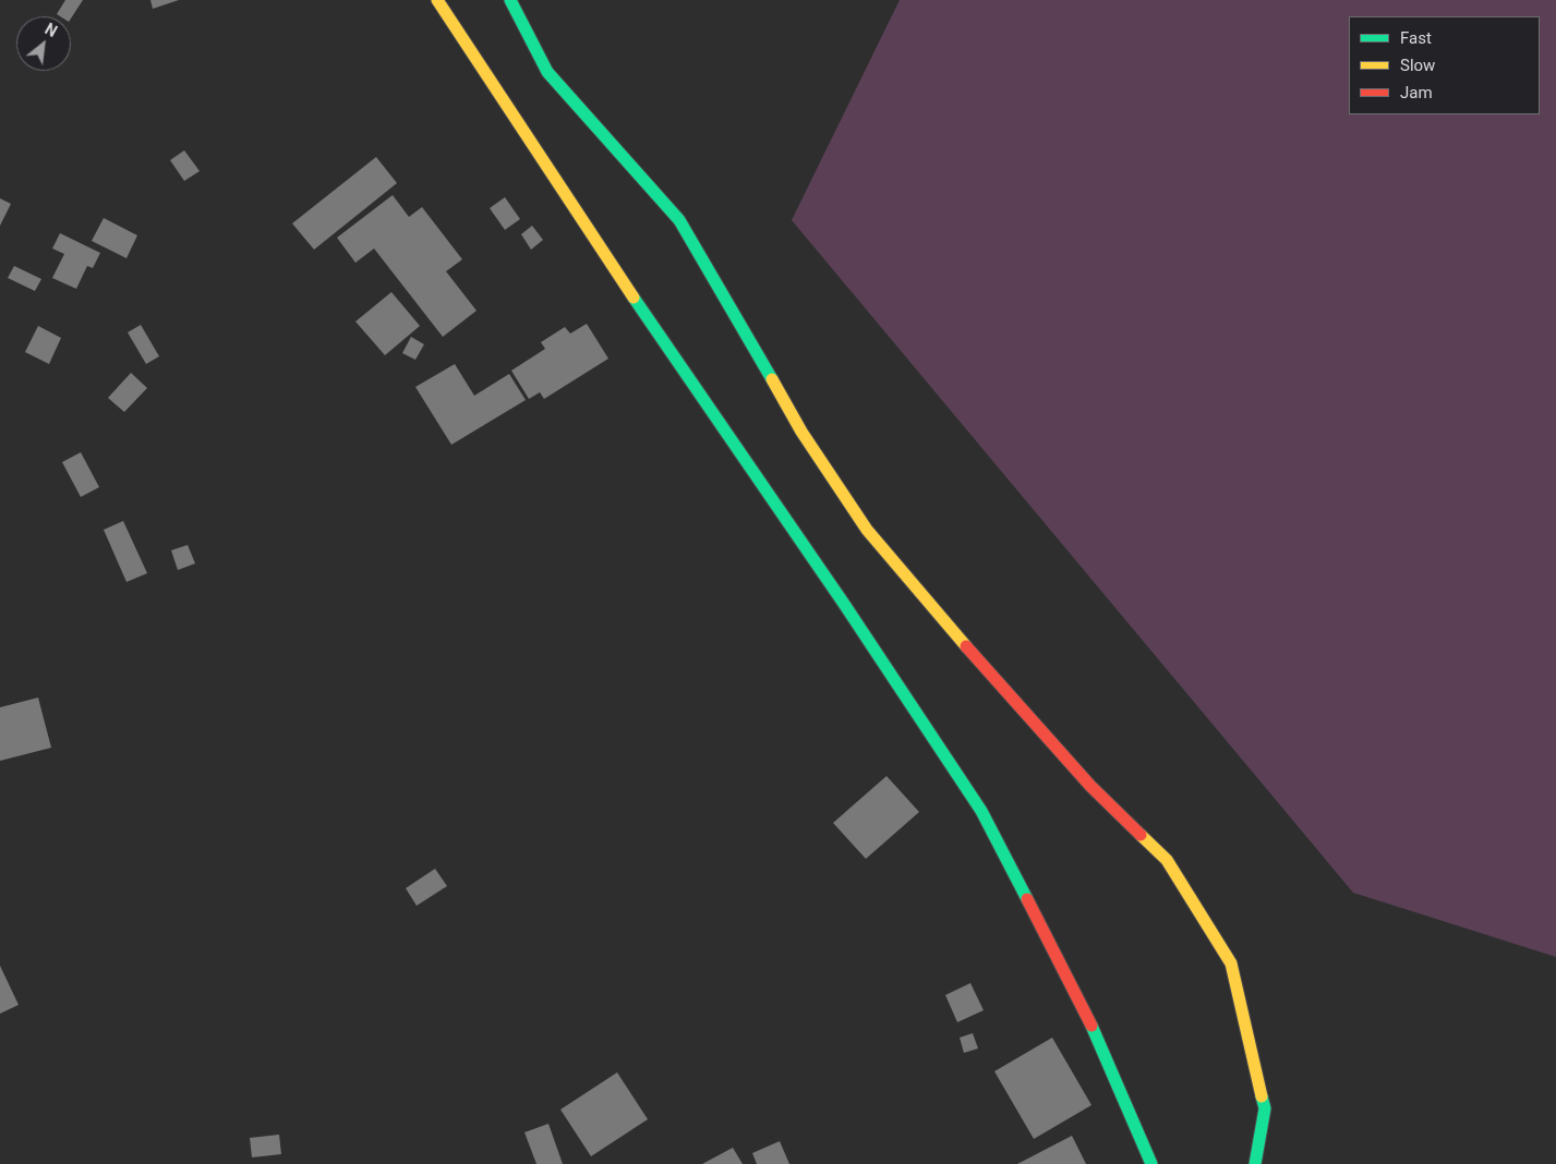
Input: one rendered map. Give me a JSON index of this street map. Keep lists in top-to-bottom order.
{
  "legend": ["Fast", "Slow", "Jam"],
  "north": "top right"
}
